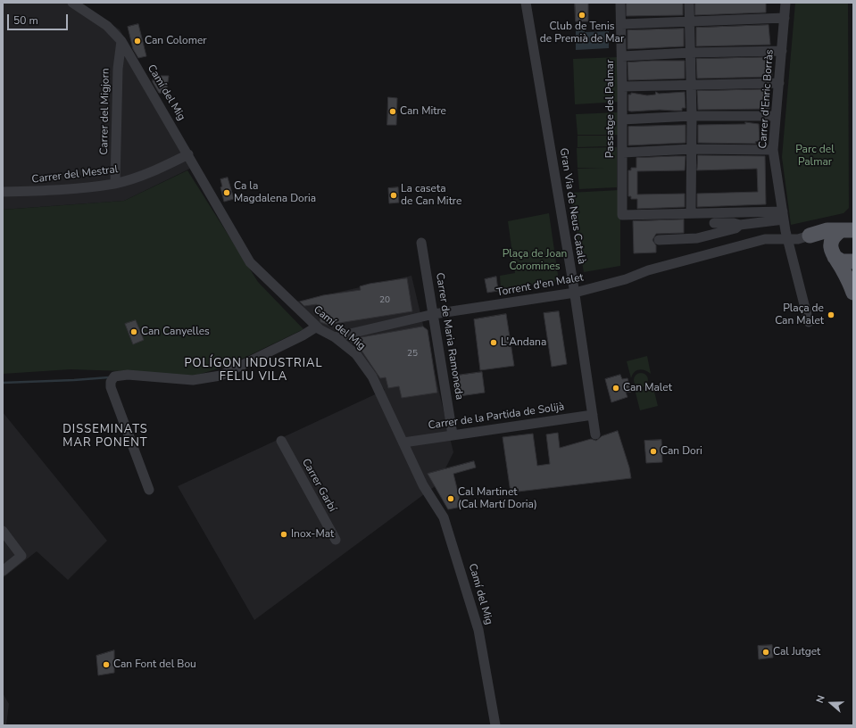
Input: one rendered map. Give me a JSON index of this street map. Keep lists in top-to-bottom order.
{
  "streets": {
    "street": [
      "Camí del Mig",
      "Carrer d'Enric Borràs",
      "Passatge del Palmar",
      "Carrer del Migjorn",
      "Carrer del Mestral",
      "Gran Via de Neus Català",
      "Torrent d'en Malet",
      "Carrer de Maria Ramoneda",
      "Carrer de la Partida de Solijà",
      "Carrer Garbí"
    ]
  },
  "crossings": [
    ["Camí del Mig", "Carrer del Migjorn"],
    ["Camí del Mig", "Carrer del Mestral"],
    ["Camí del Mig", "Torrent d'en Malet"],
    ["Camí del Mig", "Carrer de la Partida de Solijà"],
    ["Carrer d'Enric Borràs", "Torrent d'en Malet"],
    ["Carrer del Migjorn", "Carrer del Mestral"],
    ["Gran Via de Neus Català", "Torrent d'en Malet"],
    ["Gran Via de Neus Català", "Carrer de la Partida de Solijà"],
    ["Torrent d'en Malet", "Carrer de Maria Ramoneda"],
    ["Carrer de Maria Ramoneda", "Carrer de la Partida de Solijà"]
  ],
  "districts": ["POLÍGON INDUSTRIAL FELIU VILA", "DISSEMINATS MAR PONENT"],
  "parks": ["Parc del Palmar", "Plaça de Joan Coromines"],
  "places": [
    "Club de Tenis de Premià de Mar",
    "Can Colomer",
    "Can Mitre",
    "Ca la Magdalena Doria",
    "La caseta de Can Mitre",
    "Plaça de Can Malet",
    "Can Canyelles",
    "L'Andana",
    "Can Malet",
    "Can Dori",
    "Cal Martinet (Cal Martí Doria)",
    "Inox-Mat",
    "Cal Jutget",
    "Can Font del Bou"
  ],
  "house_numbers": ["20", "25"],
  "scale_bar": "50 m",
  "north": "left"
}
